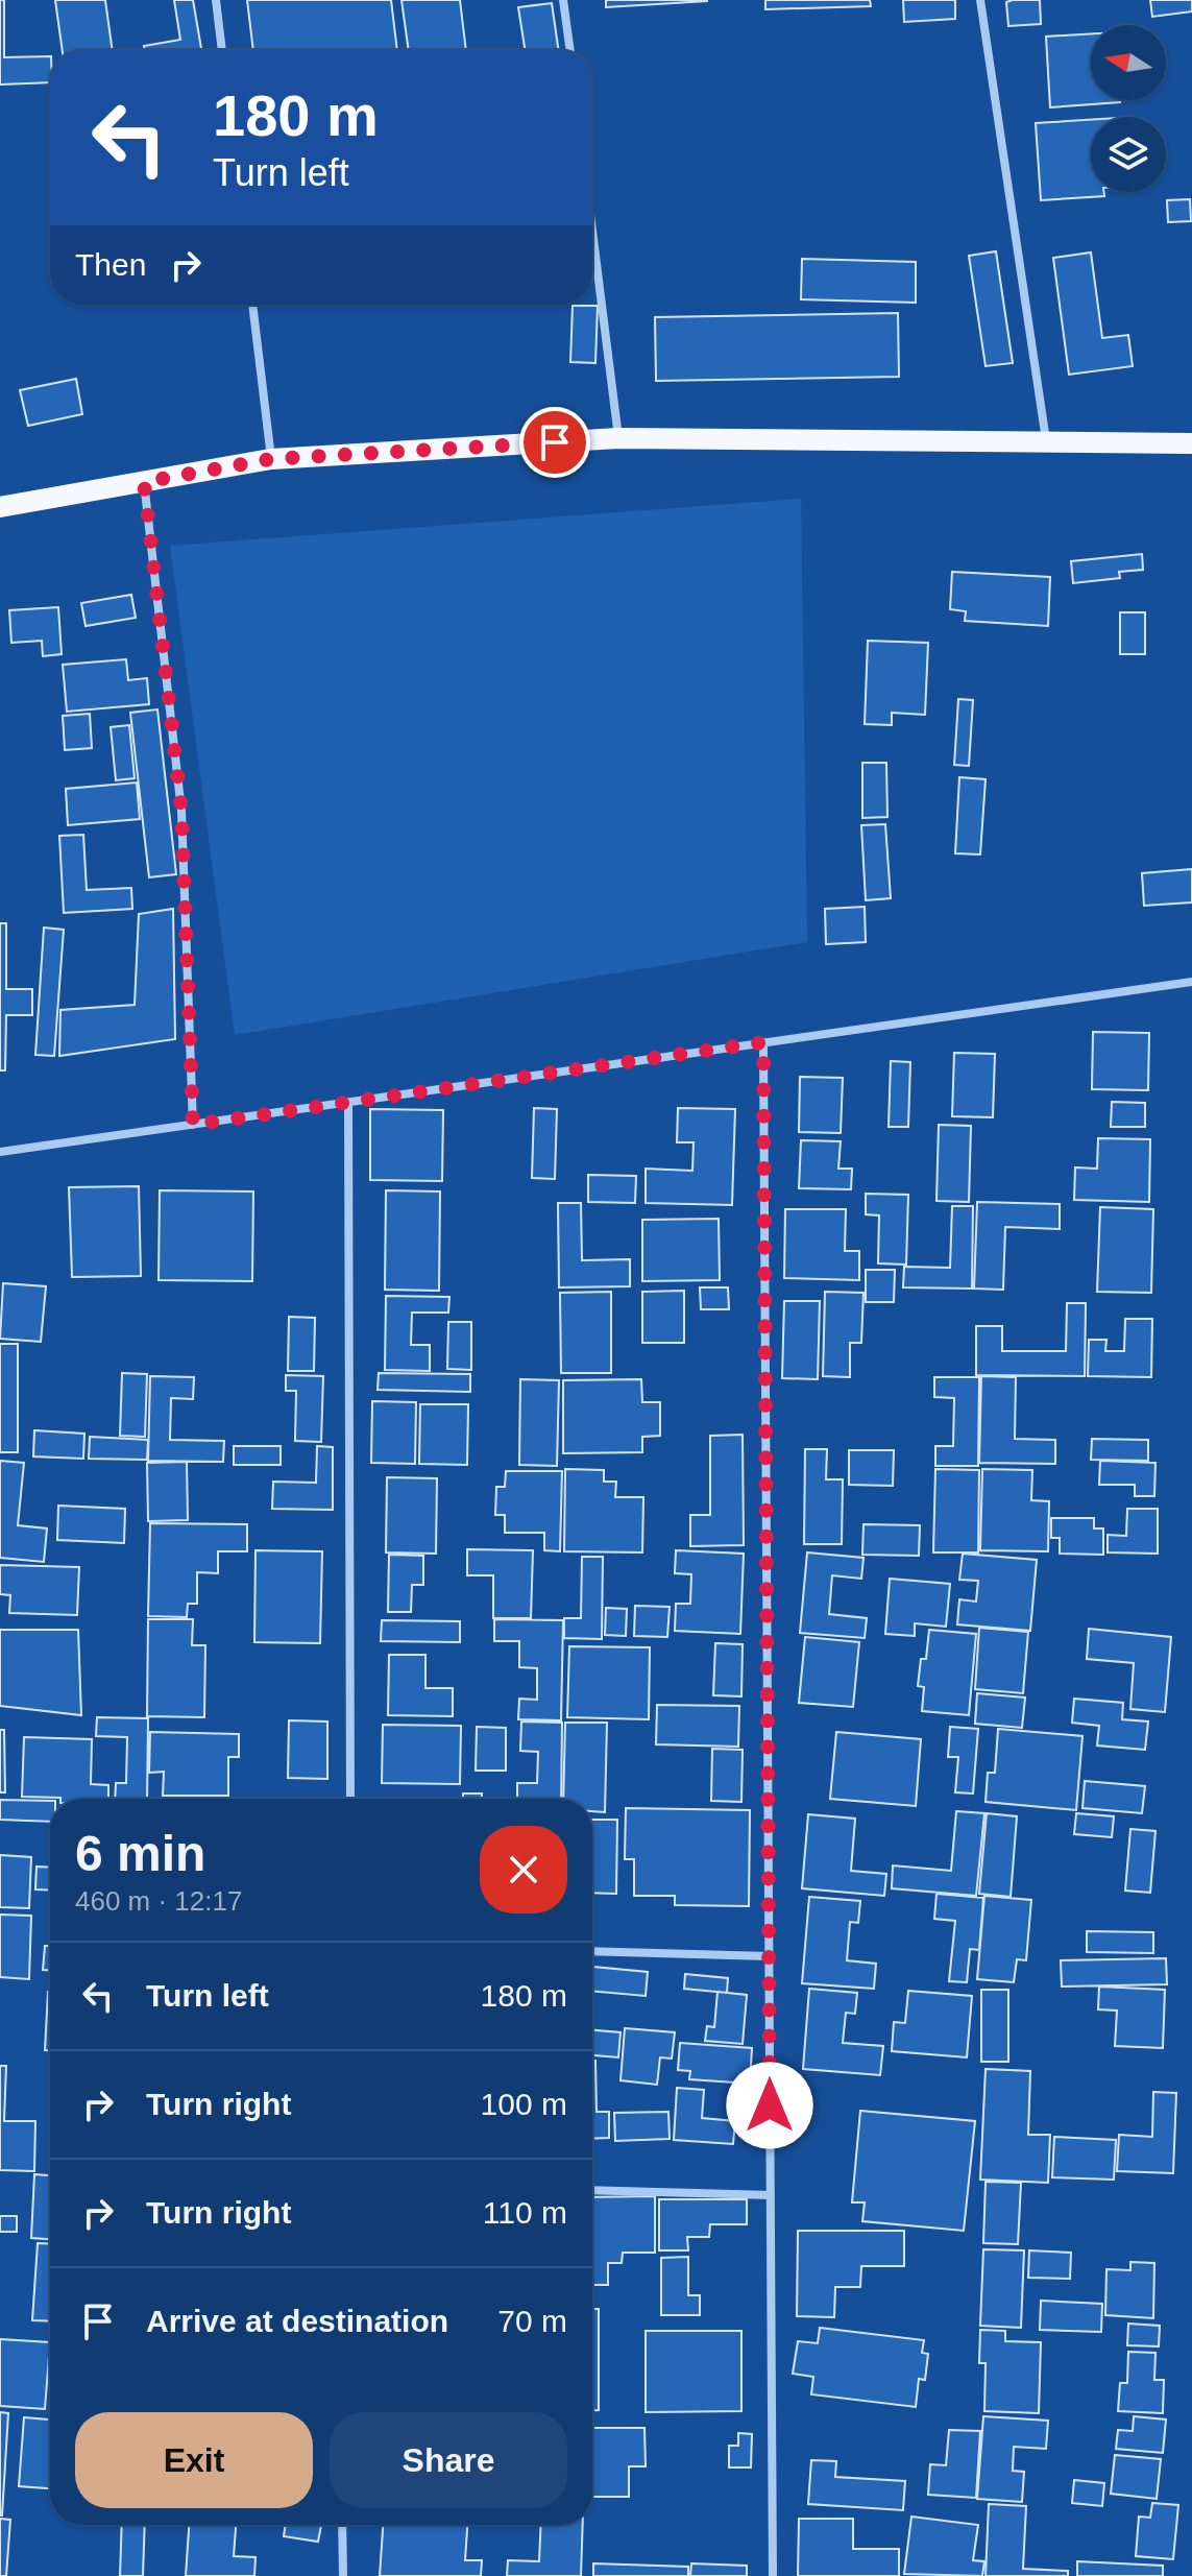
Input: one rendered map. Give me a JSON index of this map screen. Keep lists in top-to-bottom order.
{
  "north": "left",
  "page": {
    "turn": ["180 m", "Turn left"],
    "then": "Then",
    "heading": ["6 min", "460 m · 12:17"],
    "list": [
      {
        "name": "Turn left",
        "value": "180 m"
      },
      {
        "name": "Turn right",
        "value": "100 m"
      },
      {
        "name": "Turn right",
        "value": "110 m"
      },
      {
        "name": "Arrive at destination",
        "value": "70 m"
      }
    ],
    "buttons": ["Exit", "Share"]
  }
}
